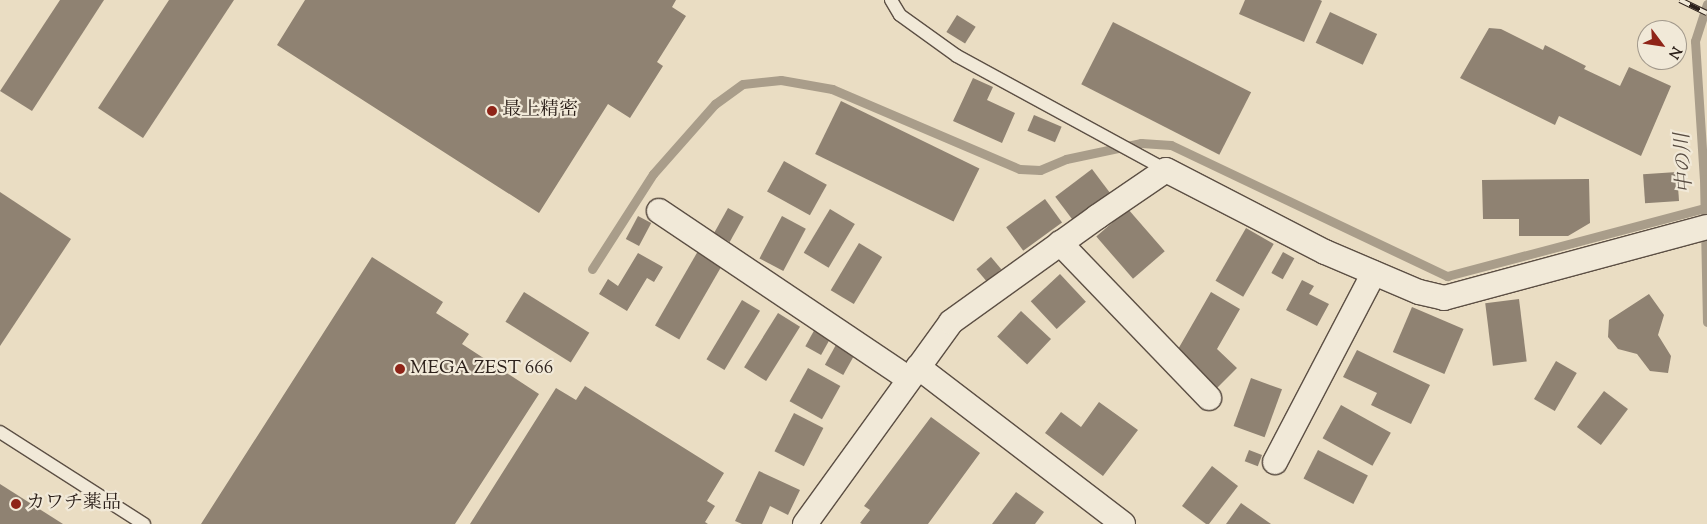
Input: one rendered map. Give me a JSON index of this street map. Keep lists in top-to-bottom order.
{
  "water": ["中の川"],
  "places": ["最上精密", "MEGA ZEST 666", "カワチ薬品"],
  "north": "bottom right"
}
